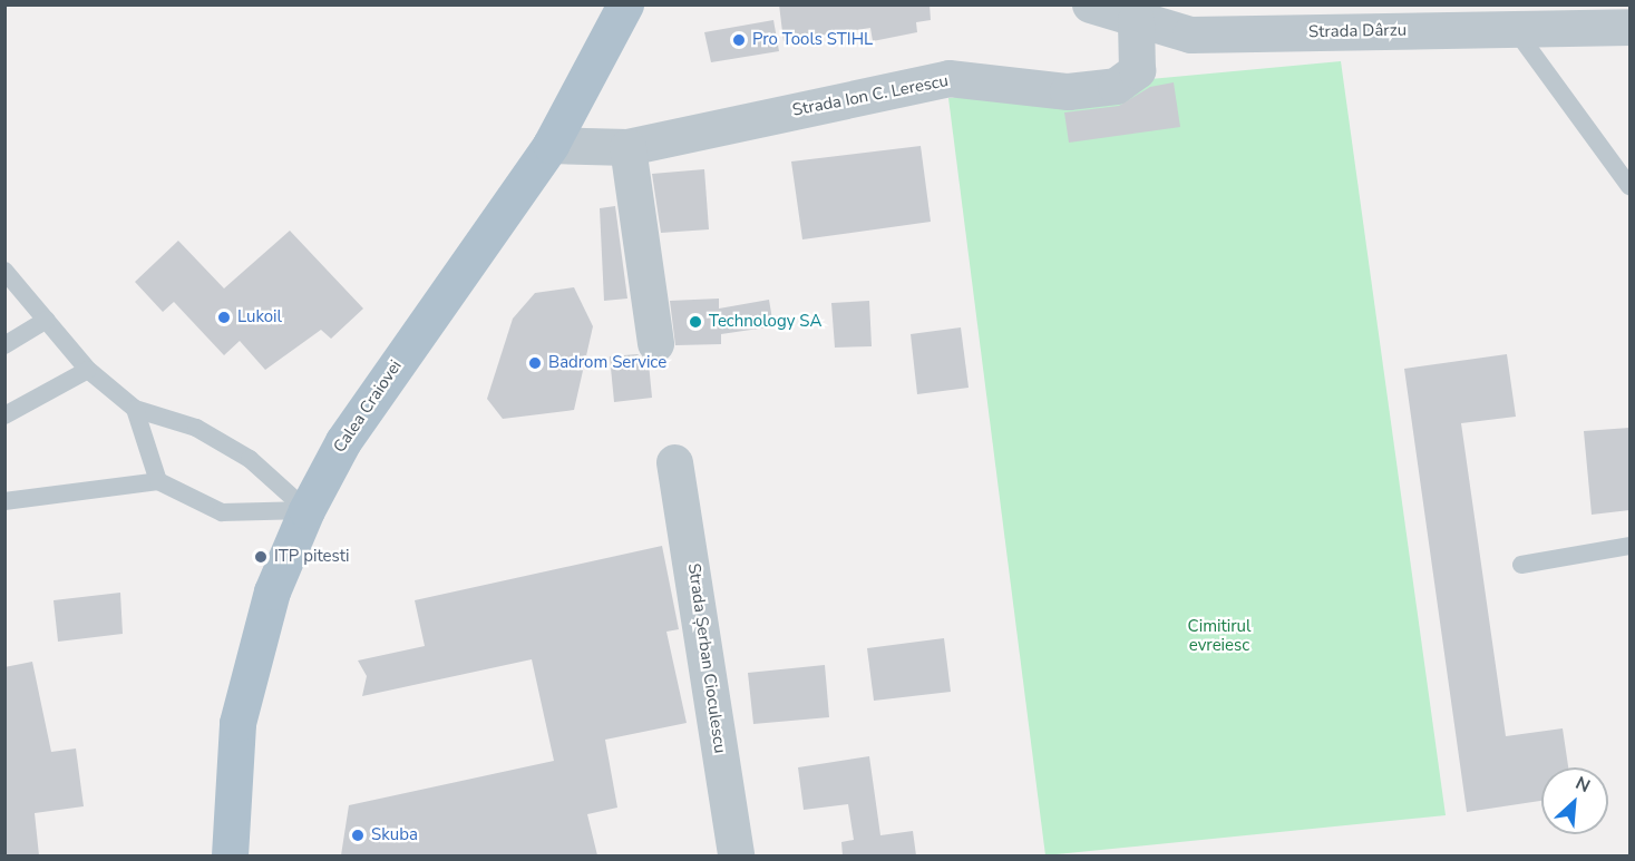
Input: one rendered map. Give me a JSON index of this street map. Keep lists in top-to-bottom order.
{
  "streets": {
    "main road": ["Calea Craiovei"],
    "street": ["Strada Dârzu", "Strada Ion C. Lerescu", "Strada Șerban Cioculescu"]
  },
  "crossings": [
    ["Strada Dârzu", "Strada Ion C. Lerescu"],
    ["Strada Ion C. Lerescu", "Calea Craiovei"]
  ],
  "parks": ["Cimitirul evreiesc"],
  "places": [
    "Pro Tools STIHL",
    "Lukoil",
    "Technology SA",
    "Badrom Service",
    "ITP pitesti",
    "Skuba"
  ],
  "north": "top right"
}
